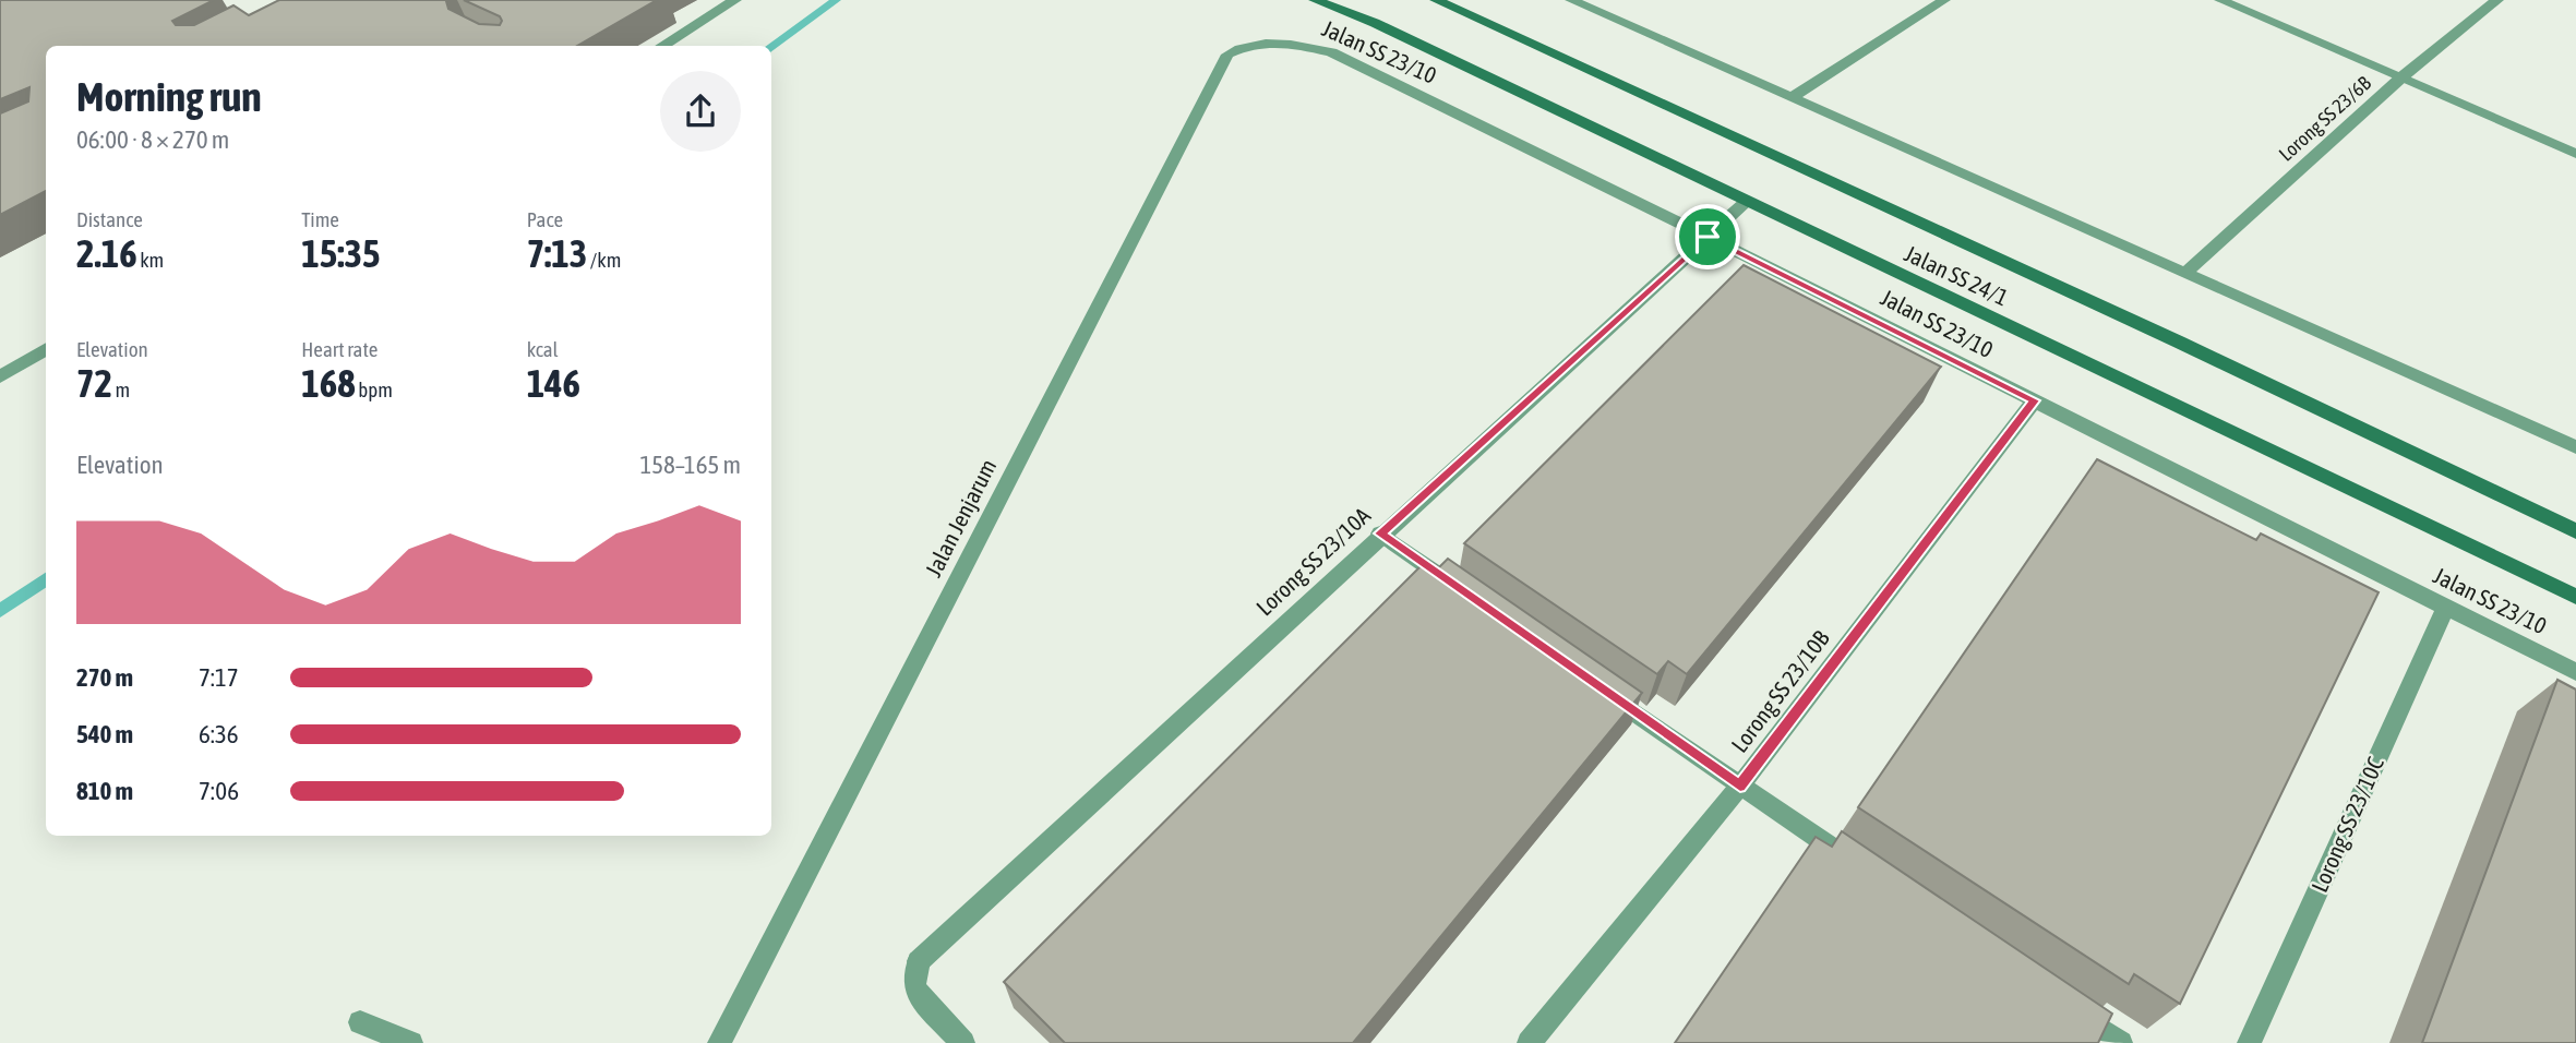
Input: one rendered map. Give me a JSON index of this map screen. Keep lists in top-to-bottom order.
{
  "streets": {
    "main road": ["Jalan SS 24/1"],
    "street": [
      "Jalan SS 23/10",
      "Lorong SS 23/6B",
      "Jalan Jenjarum",
      "Lorong SS 23/10A",
      "Lorong SS 23/10B",
      "Lorong SS 23/10C"
    ]
  },
  "crossings": [
    ["Jalan SS 23/10", "Jalan Jenjarum"],
    ["Jalan SS 23/10", "Lorong SS 23/10A"],
    ["Jalan SS 23/10", "Lorong SS 23/10B"],
    ["Jalan SS 23/10", "Lorong SS 23/10C"],
    ["Jalan SS 24/1", "Lorong SS 23/10A"]
  ],
  "page": {
    "heading": ["Morning run", "06:00 · 8 × 270 m"],
    "stats": [
      ["Distance", "2.16 km"],
      ["Time", "15:35"],
      ["Pace", "7:13 /km"],
      ["Elevation", "72 m"],
      ["Heart rate", "168 bpm"],
      ["kcal", "146"]
    ],
    "chart": ["Elevation", "158–165 m"],
    "list": [
      {
        "name": "270 m",
        "note": "7:17"
      },
      {
        "name": "540 m",
        "note": "6:36"
      },
      {
        "name": "810 m",
        "note": "7:06"
      }
    ]
  }
}
